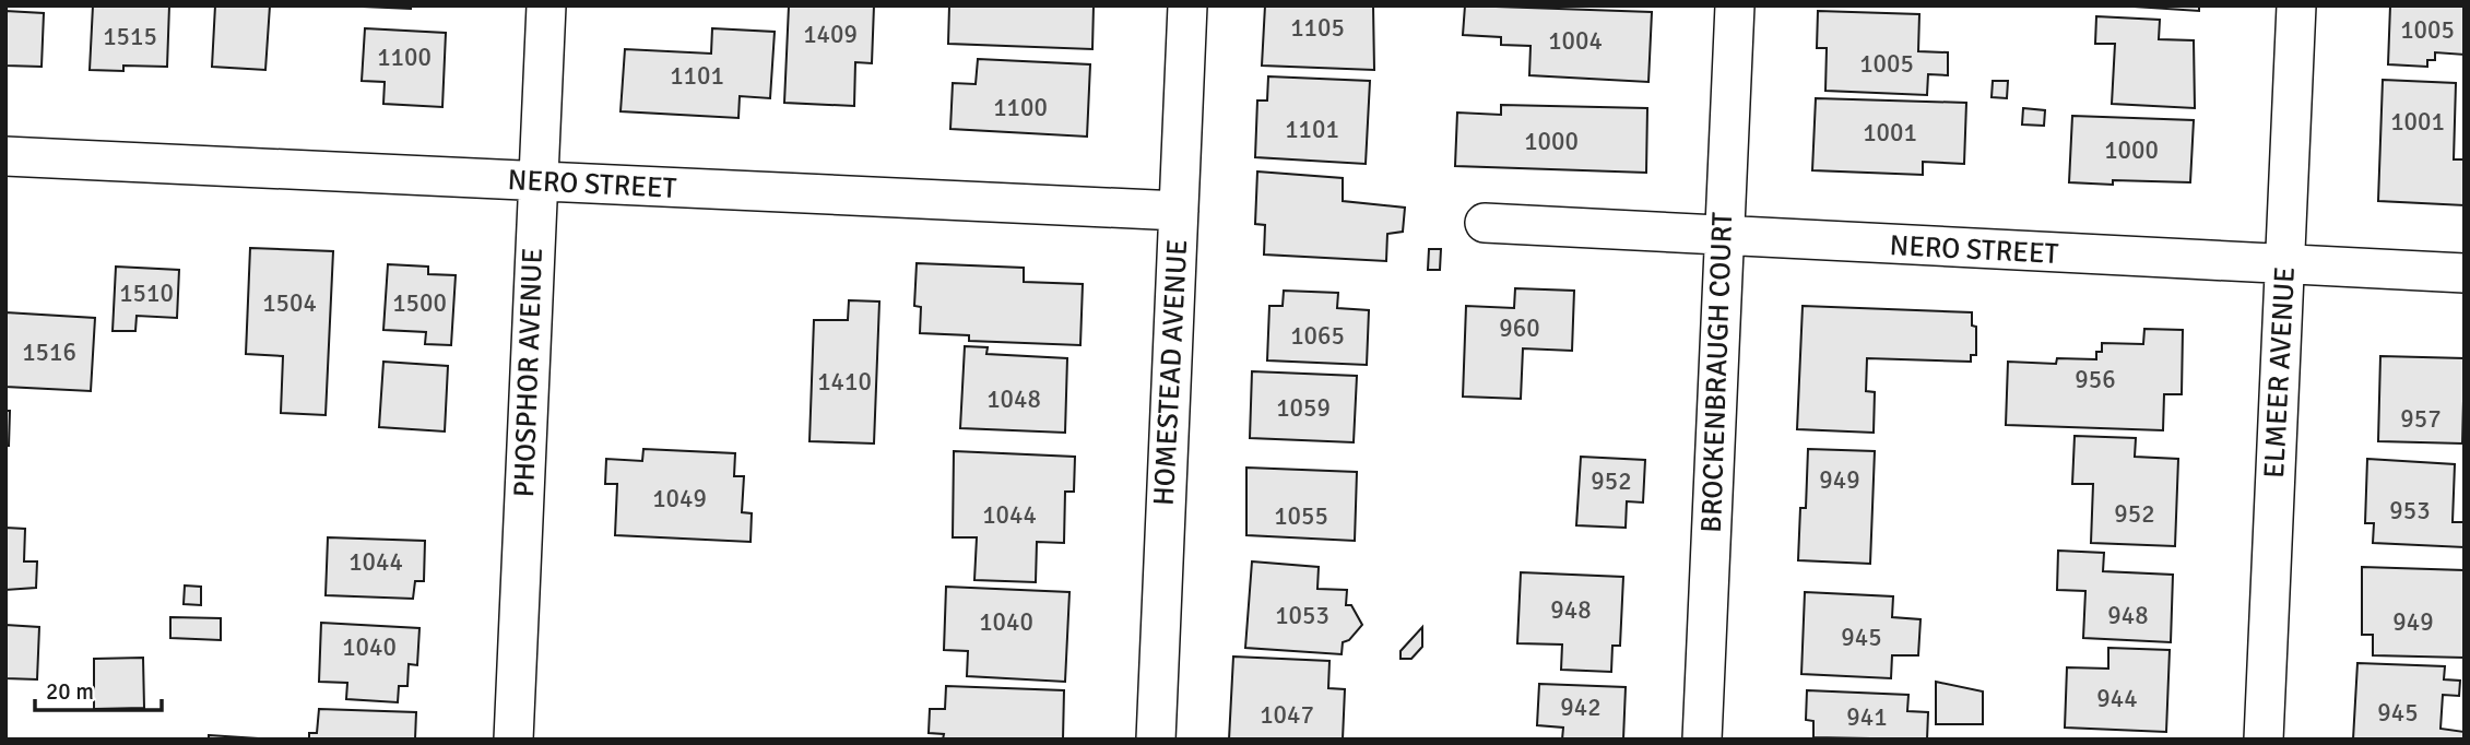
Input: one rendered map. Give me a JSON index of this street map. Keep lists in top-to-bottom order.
{
  "streets": {
    "street": [
      "NERO STREET",
      "PHOSPHOR AVENUE",
      "HOMESTEAD AVENUE",
      "BROCKENBRAUGH COURT",
      "ELMEER AVENUE"
    ]
  },
  "crossings": [
    ["NERO STREET", "PHOSPHOR AVENUE"],
    ["NERO STREET", "HOMESTEAD AVENUE"],
    ["NERO STREET", "BROCKENBRAUGH COURT"],
    ["NERO STREET", "ELMEER AVENUE"]
  ],
  "house_numbers": [
    "1105",
    "1005",
    "1409",
    "1515",
    "1004",
    "1100",
    "1005",
    "1101",
    "1100",
    "1001",
    "1101",
    "1001",
    "1000",
    "1000",
    "1510",
    "1504",
    "1500",
    "960",
    "1065",
    "1516",
    "956",
    "1410",
    "1048",
    "1059",
    "957",
    "949",
    "952",
    "1049",
    "953",
    "952",
    "1044",
    "1055",
    "1044",
    "948",
    "1053",
    "948",
    "1040",
    "949",
    "945",
    "1040",
    "944",
    "942",
    "945",
    "1047",
    "941"
  ],
  "scale_bar": "20 m"
}
